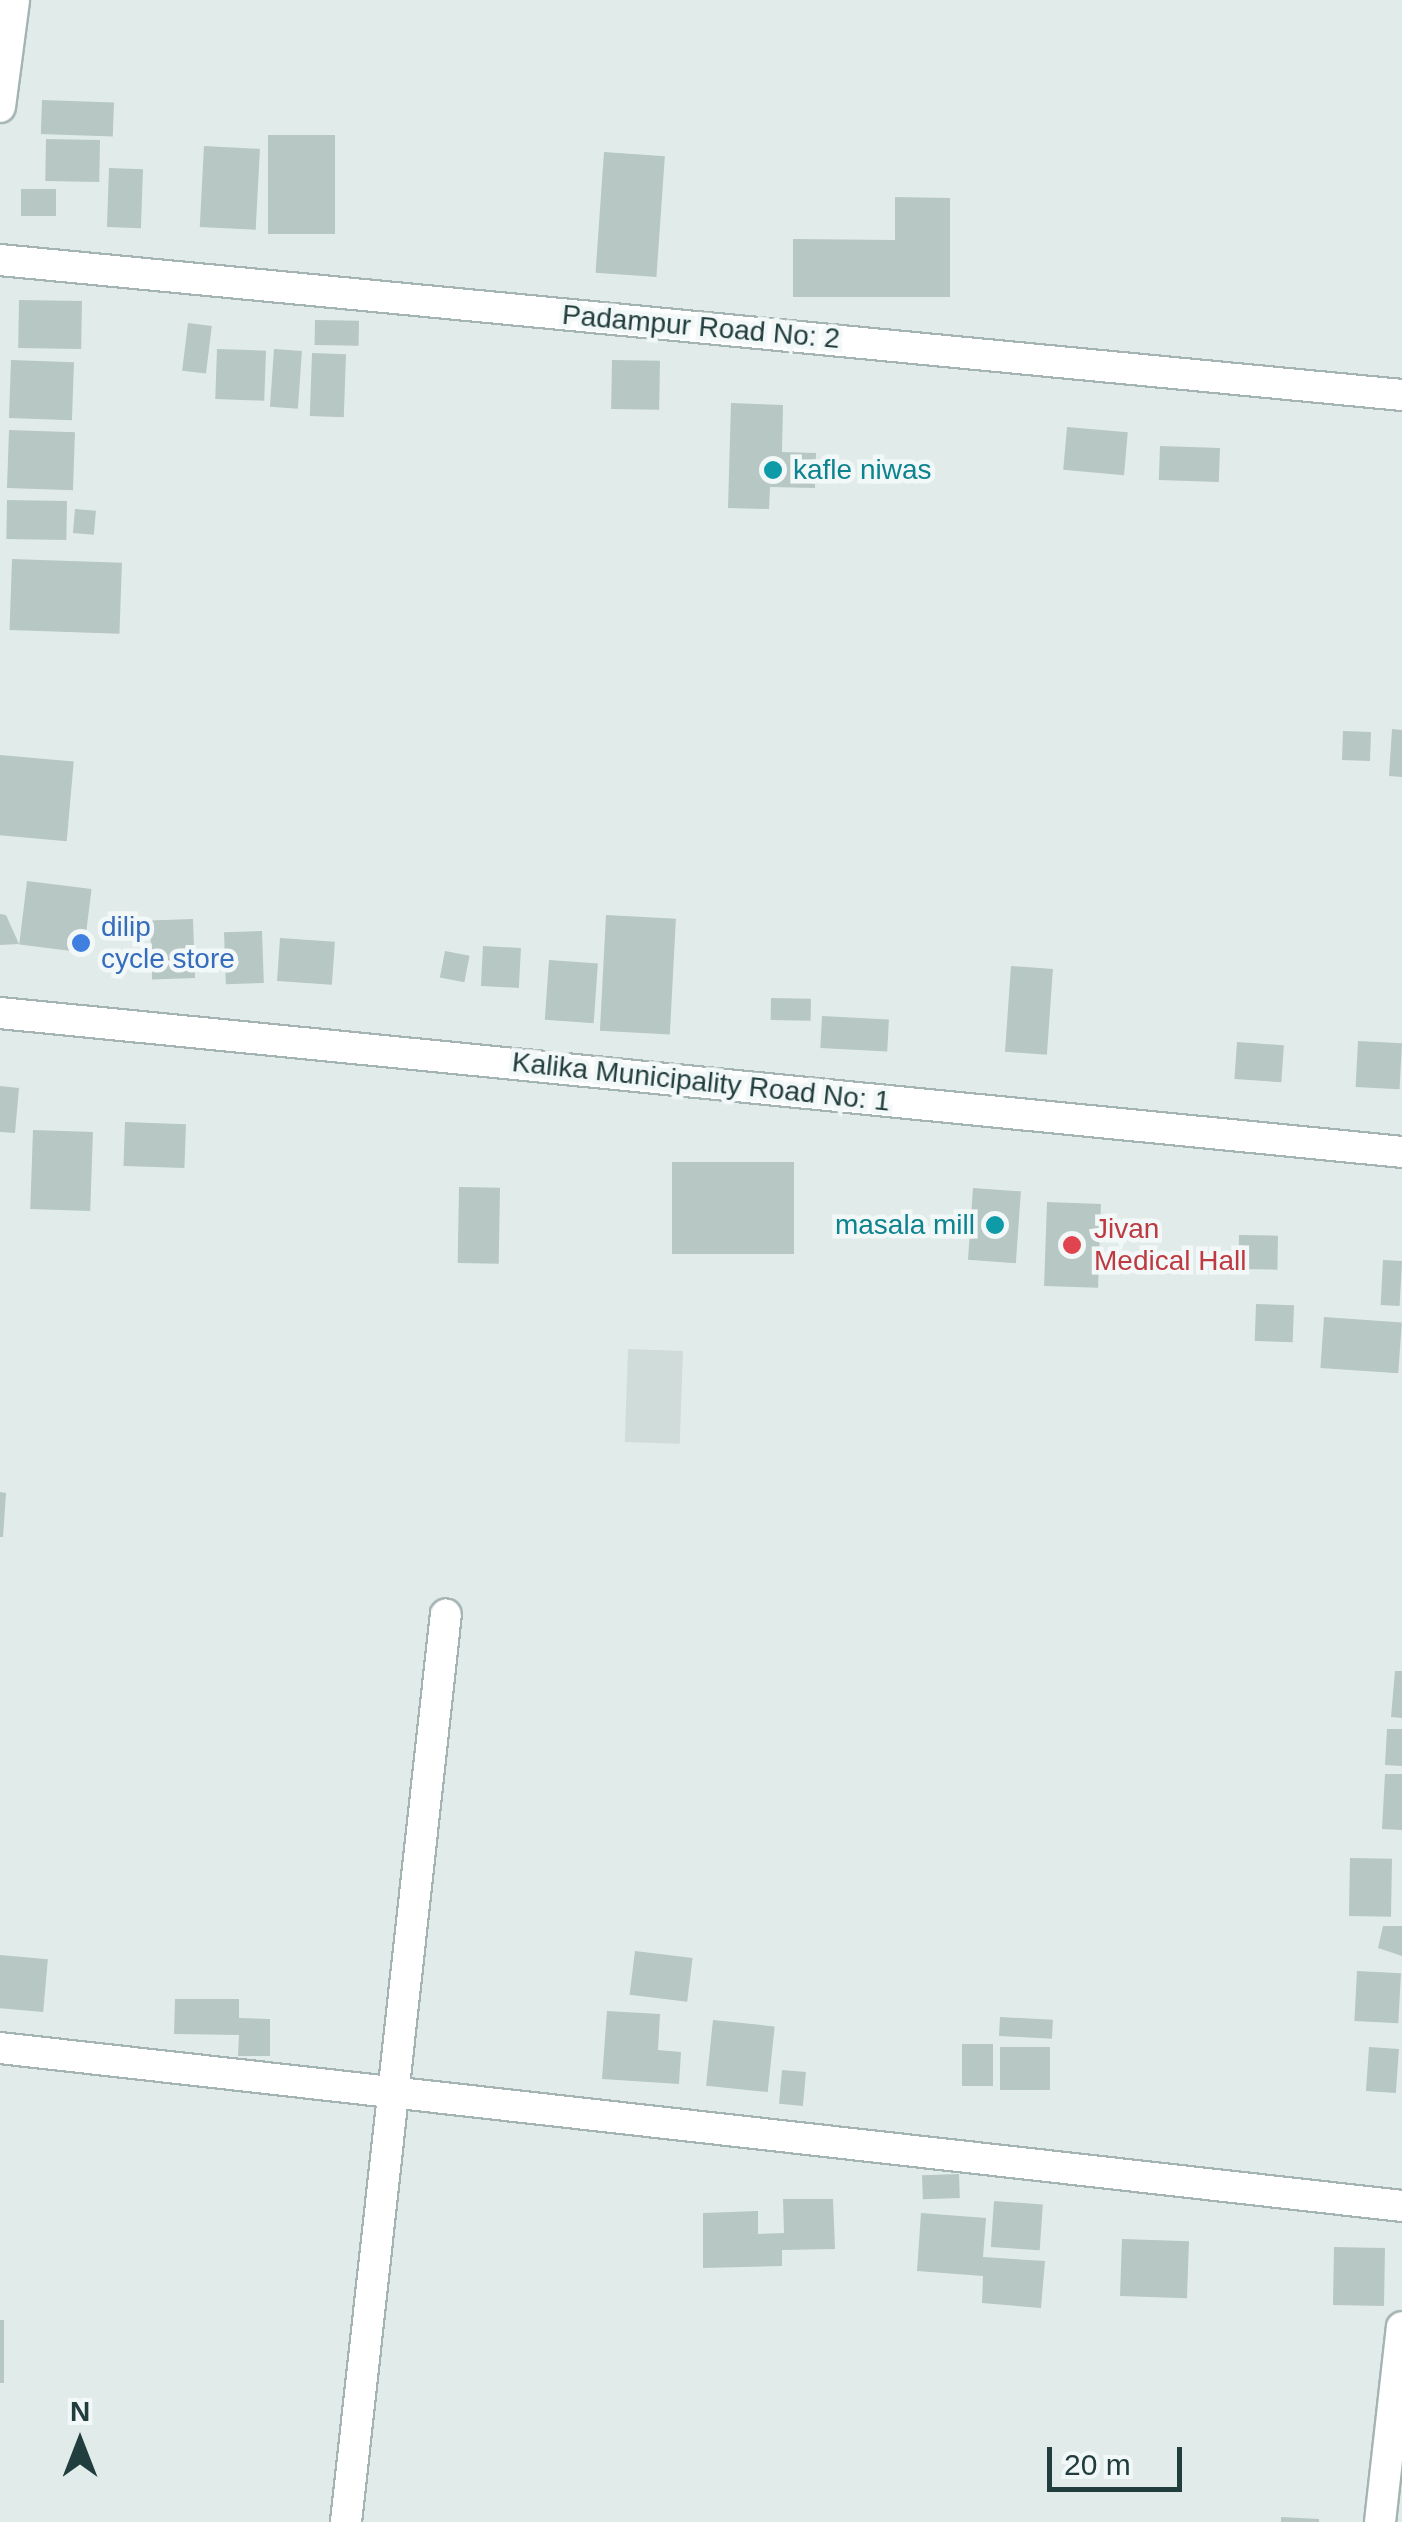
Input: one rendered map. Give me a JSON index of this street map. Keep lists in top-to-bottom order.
{
  "streets": {
    "street": ["Padampur Road No: 2", "Kalika Municipality Road No: 1"]
  },
  "places": [
    "kafle niwas",
    "dilip cycle store",
    "masala mill",
    "Jivan Medical Hall"
  ],
  "scale_bar": "20 m",
  "north": "top"
}
